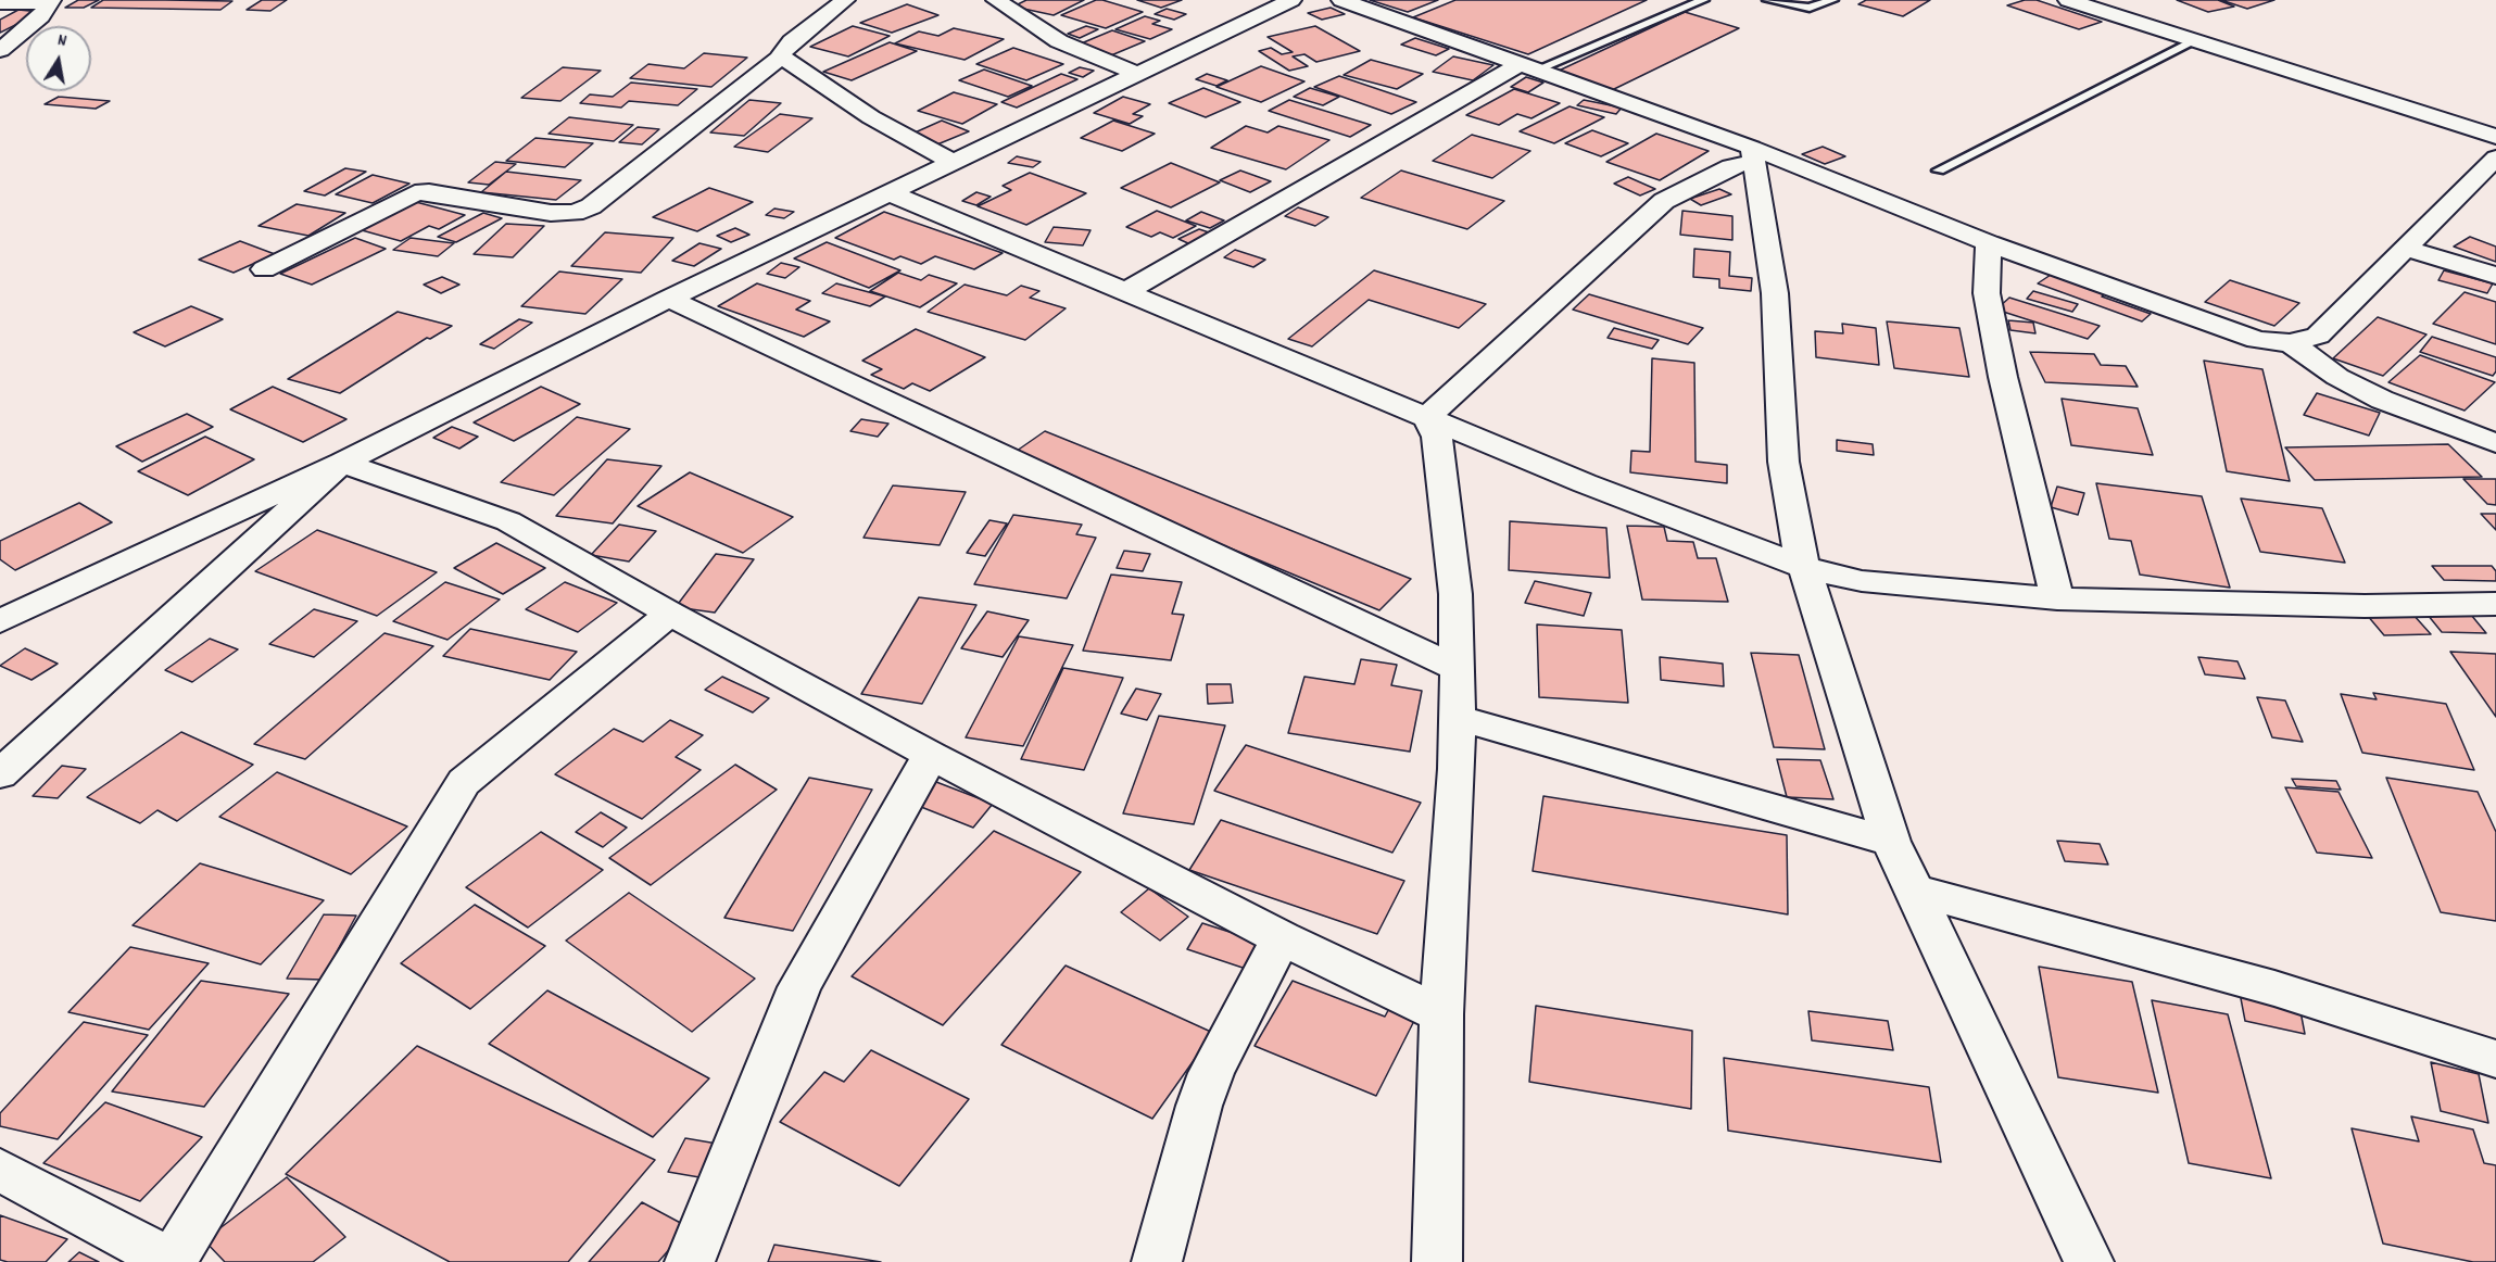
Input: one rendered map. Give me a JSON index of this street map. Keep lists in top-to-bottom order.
{
  "north": "top"
}
